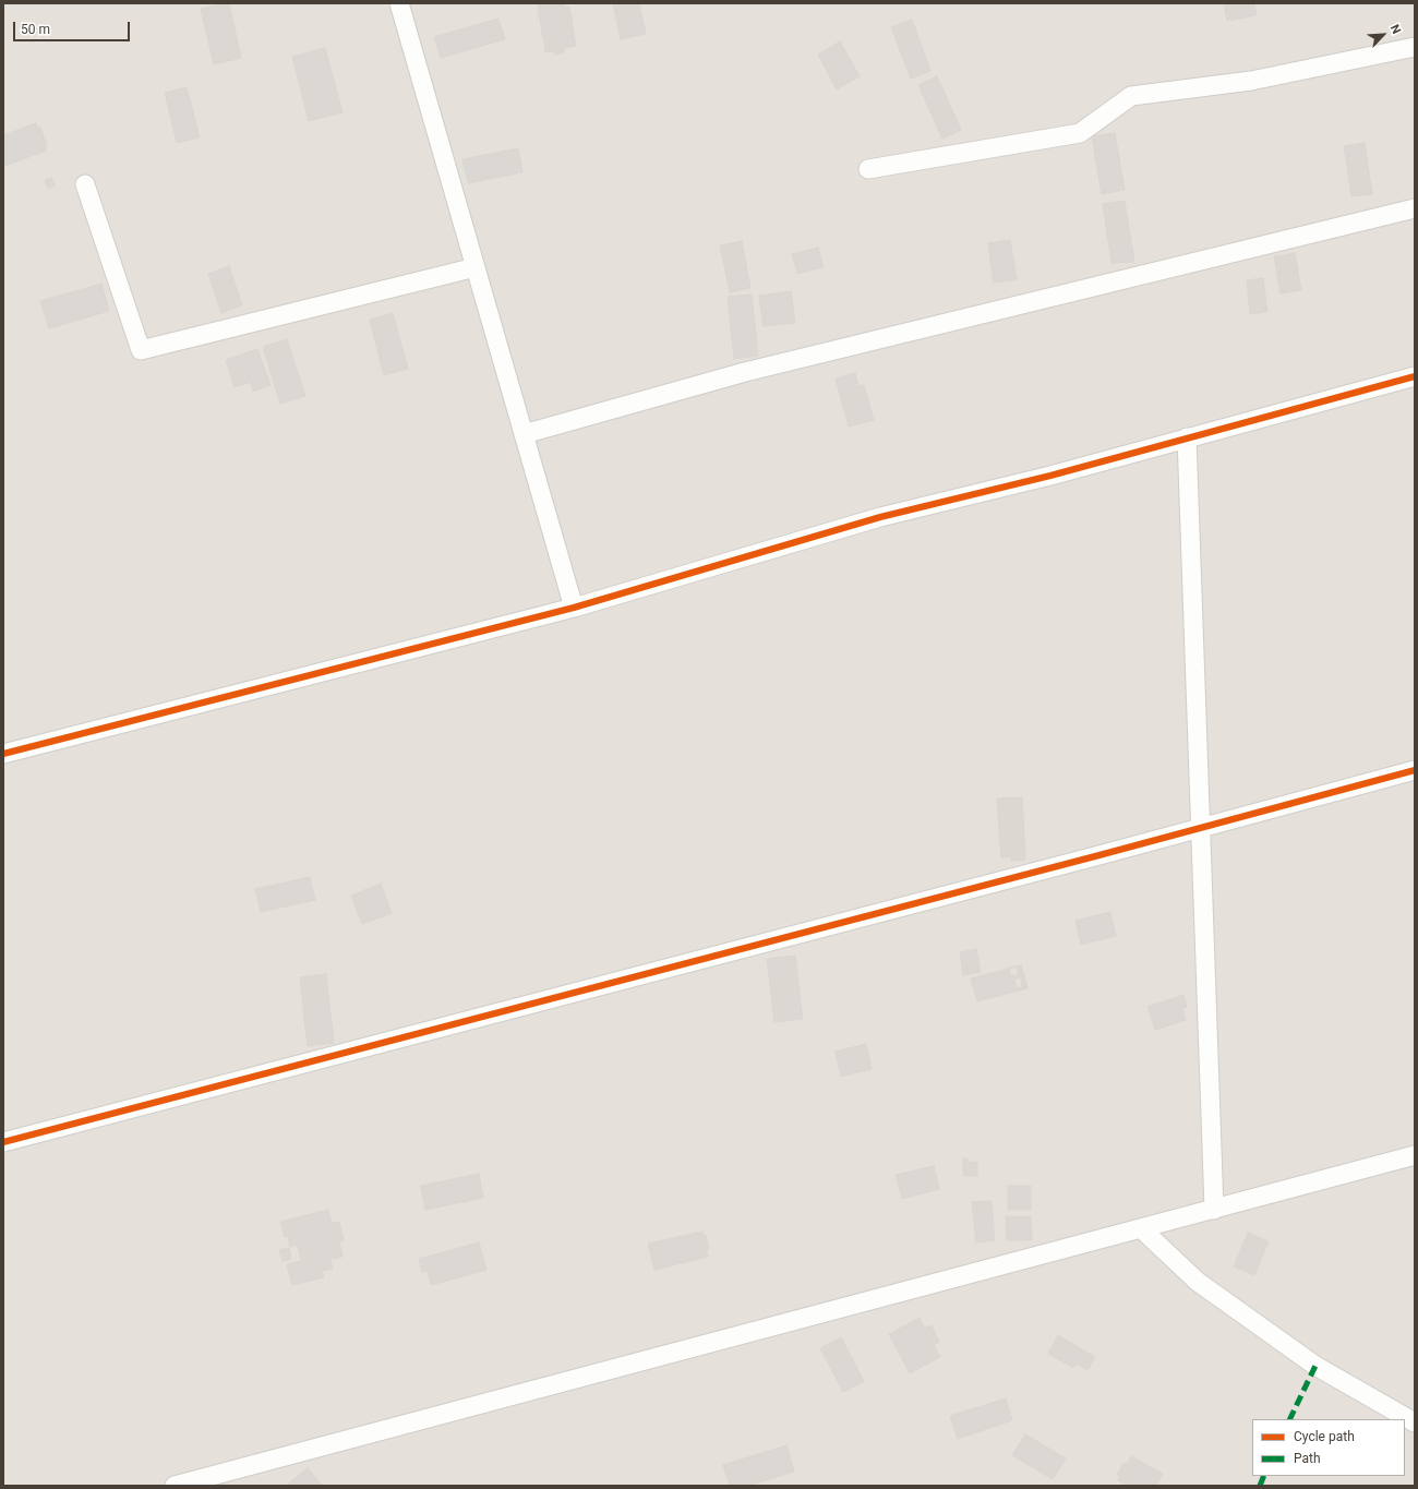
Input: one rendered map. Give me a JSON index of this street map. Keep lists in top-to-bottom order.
{
  "legend": ["Cycle path", "Path"],
  "scale_bar": "50 m",
  "north": "top right"
}
